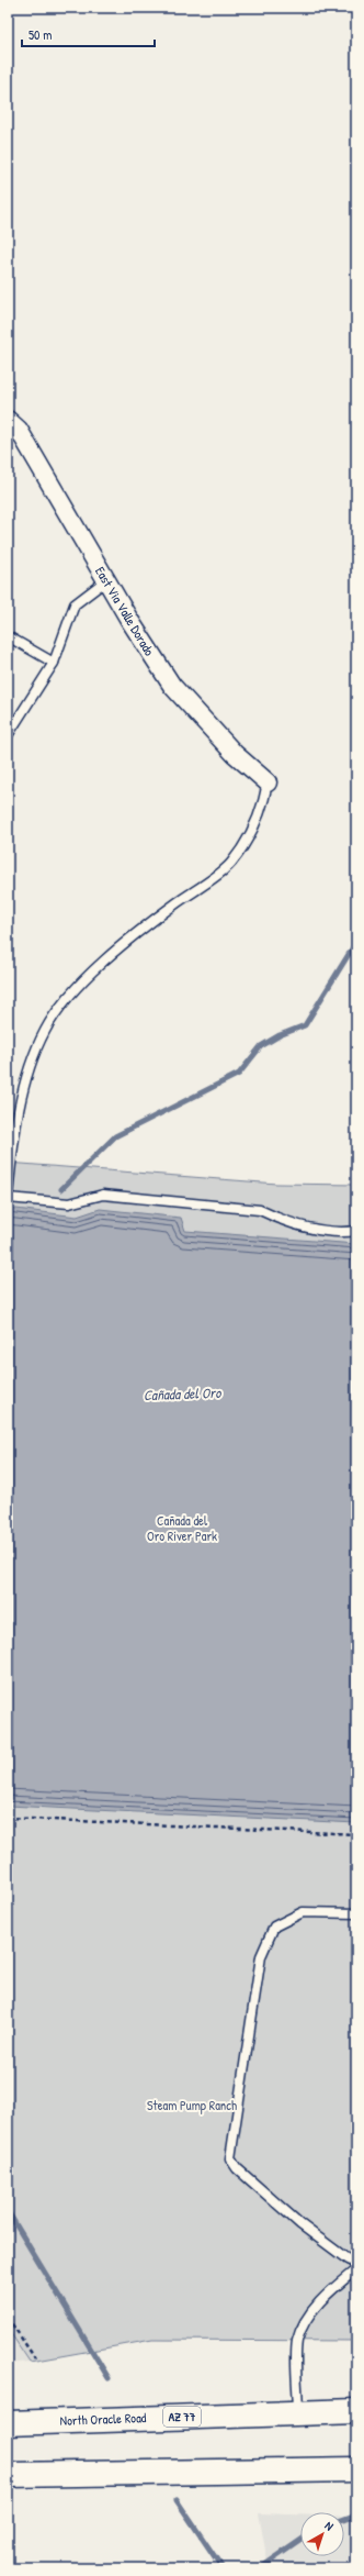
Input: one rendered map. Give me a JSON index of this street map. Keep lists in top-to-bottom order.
{
  "streets": {
    "highway": ["AZ 77", "North Oracle Road"],
    "street": ["East Via Valle Dorado"]
  },
  "water": ["Cañada del Oro"],
  "parks": ["Cañada del Oro River Park", "Steam Pump Ranch"],
  "scale_bar": "50 m",
  "north": "top right"
}
